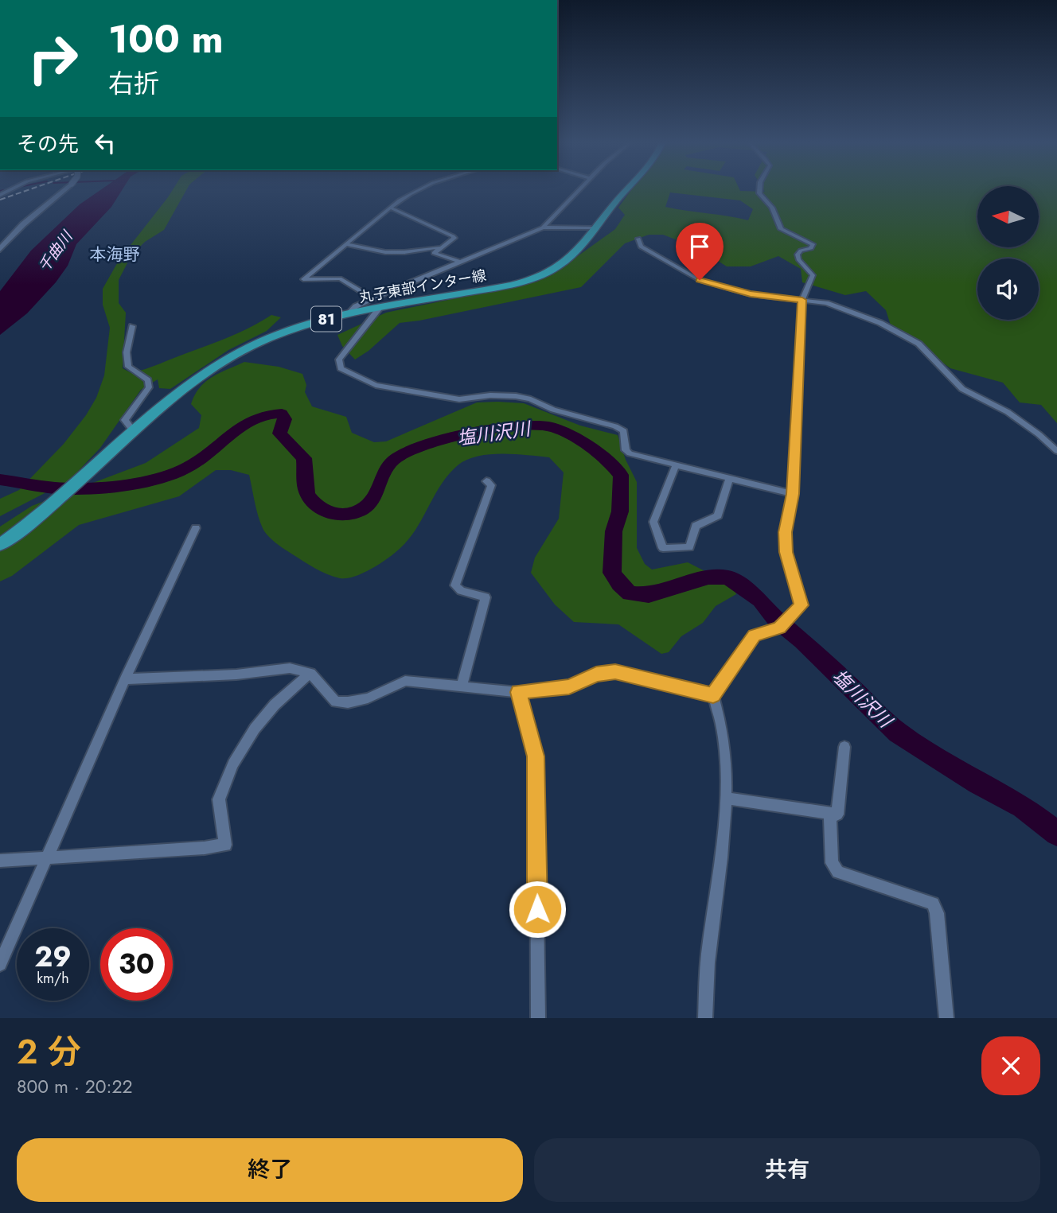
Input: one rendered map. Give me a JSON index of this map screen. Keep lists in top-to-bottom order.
{
  "streets": {
    "main road": ["丸子東部インター線", "81"]
  },
  "districts": ["本海野"],
  "water": ["千曲川", "塩川沢川"],
  "north": "left",
  "page": {
    "turn": ["100 m", "右折"],
    "then": "その先",
    "speed": "29 km/h",
    "limit": "30",
    "heading": ["2 分", "800 m · 20:22"],
    "buttons": ["終了", "共有"]
  }
}
